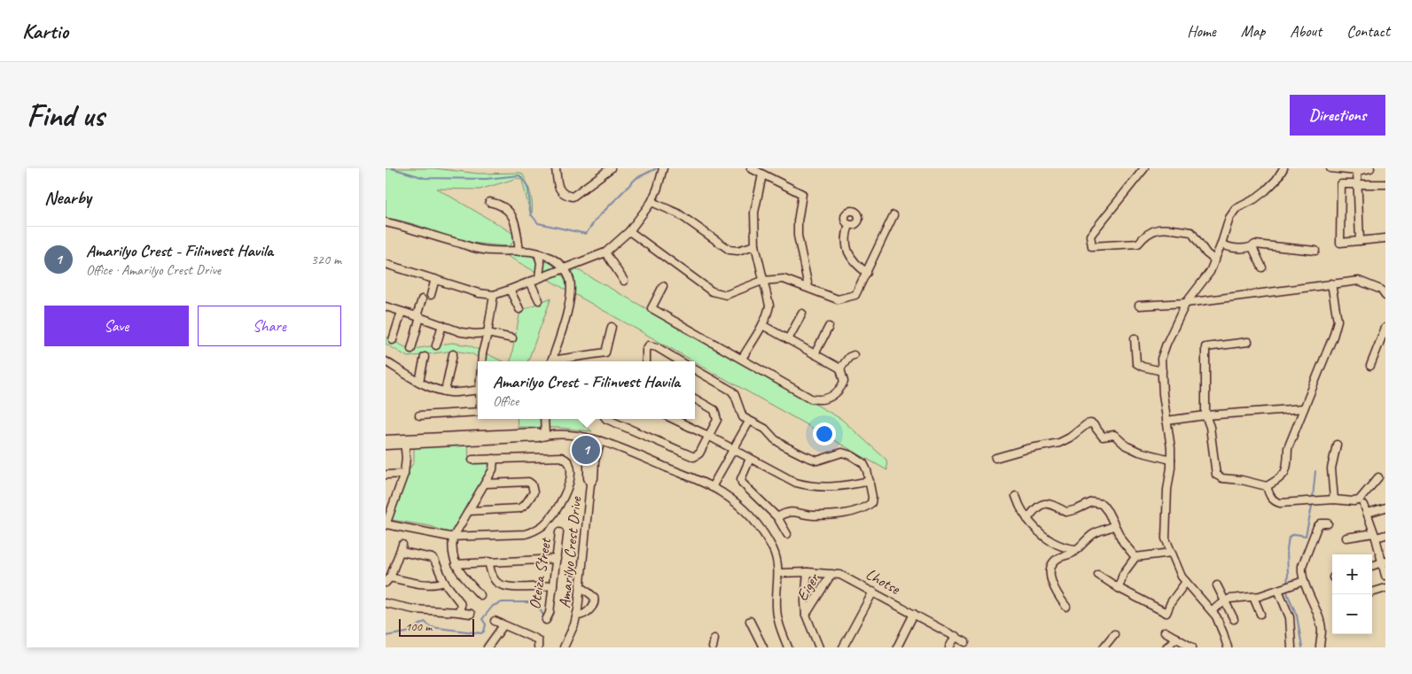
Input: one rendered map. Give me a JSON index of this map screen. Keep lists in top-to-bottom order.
{
  "streets": {
    "street": [
      "Amarilyo Crest Drive",
      "Oteiza Street",
      "Lhotse",
      "Eiger"
    ]
  },
  "crossings": [
    ["Lhotse", "Eiger"]
  ],
  "scale_bar": "100 m",
  "page": {
    "header": "Kartio",
    "nav": [
      "Home",
      "Map",
      "About",
      "Contact"
    ],
    "buttons": [
      "Directions",
      ["Save", "Share"]
    ],
    "title": "Find us",
    "heading": "Nearby",
    "list": [
      {
        "mark": "1",
        "name": "Amarilyo Crest - Filinvest Havila",
        "note": "Office · Amarilyo Crest Drive",
        "value": "320 m"
      }
    ],
    "popup": ["Amarilyo Crest - Filinvest Havila", "Office"],
    "pins": "1",
    "map_buttons": ["+", "−"],
    "scale": "100 m"
  }
}
